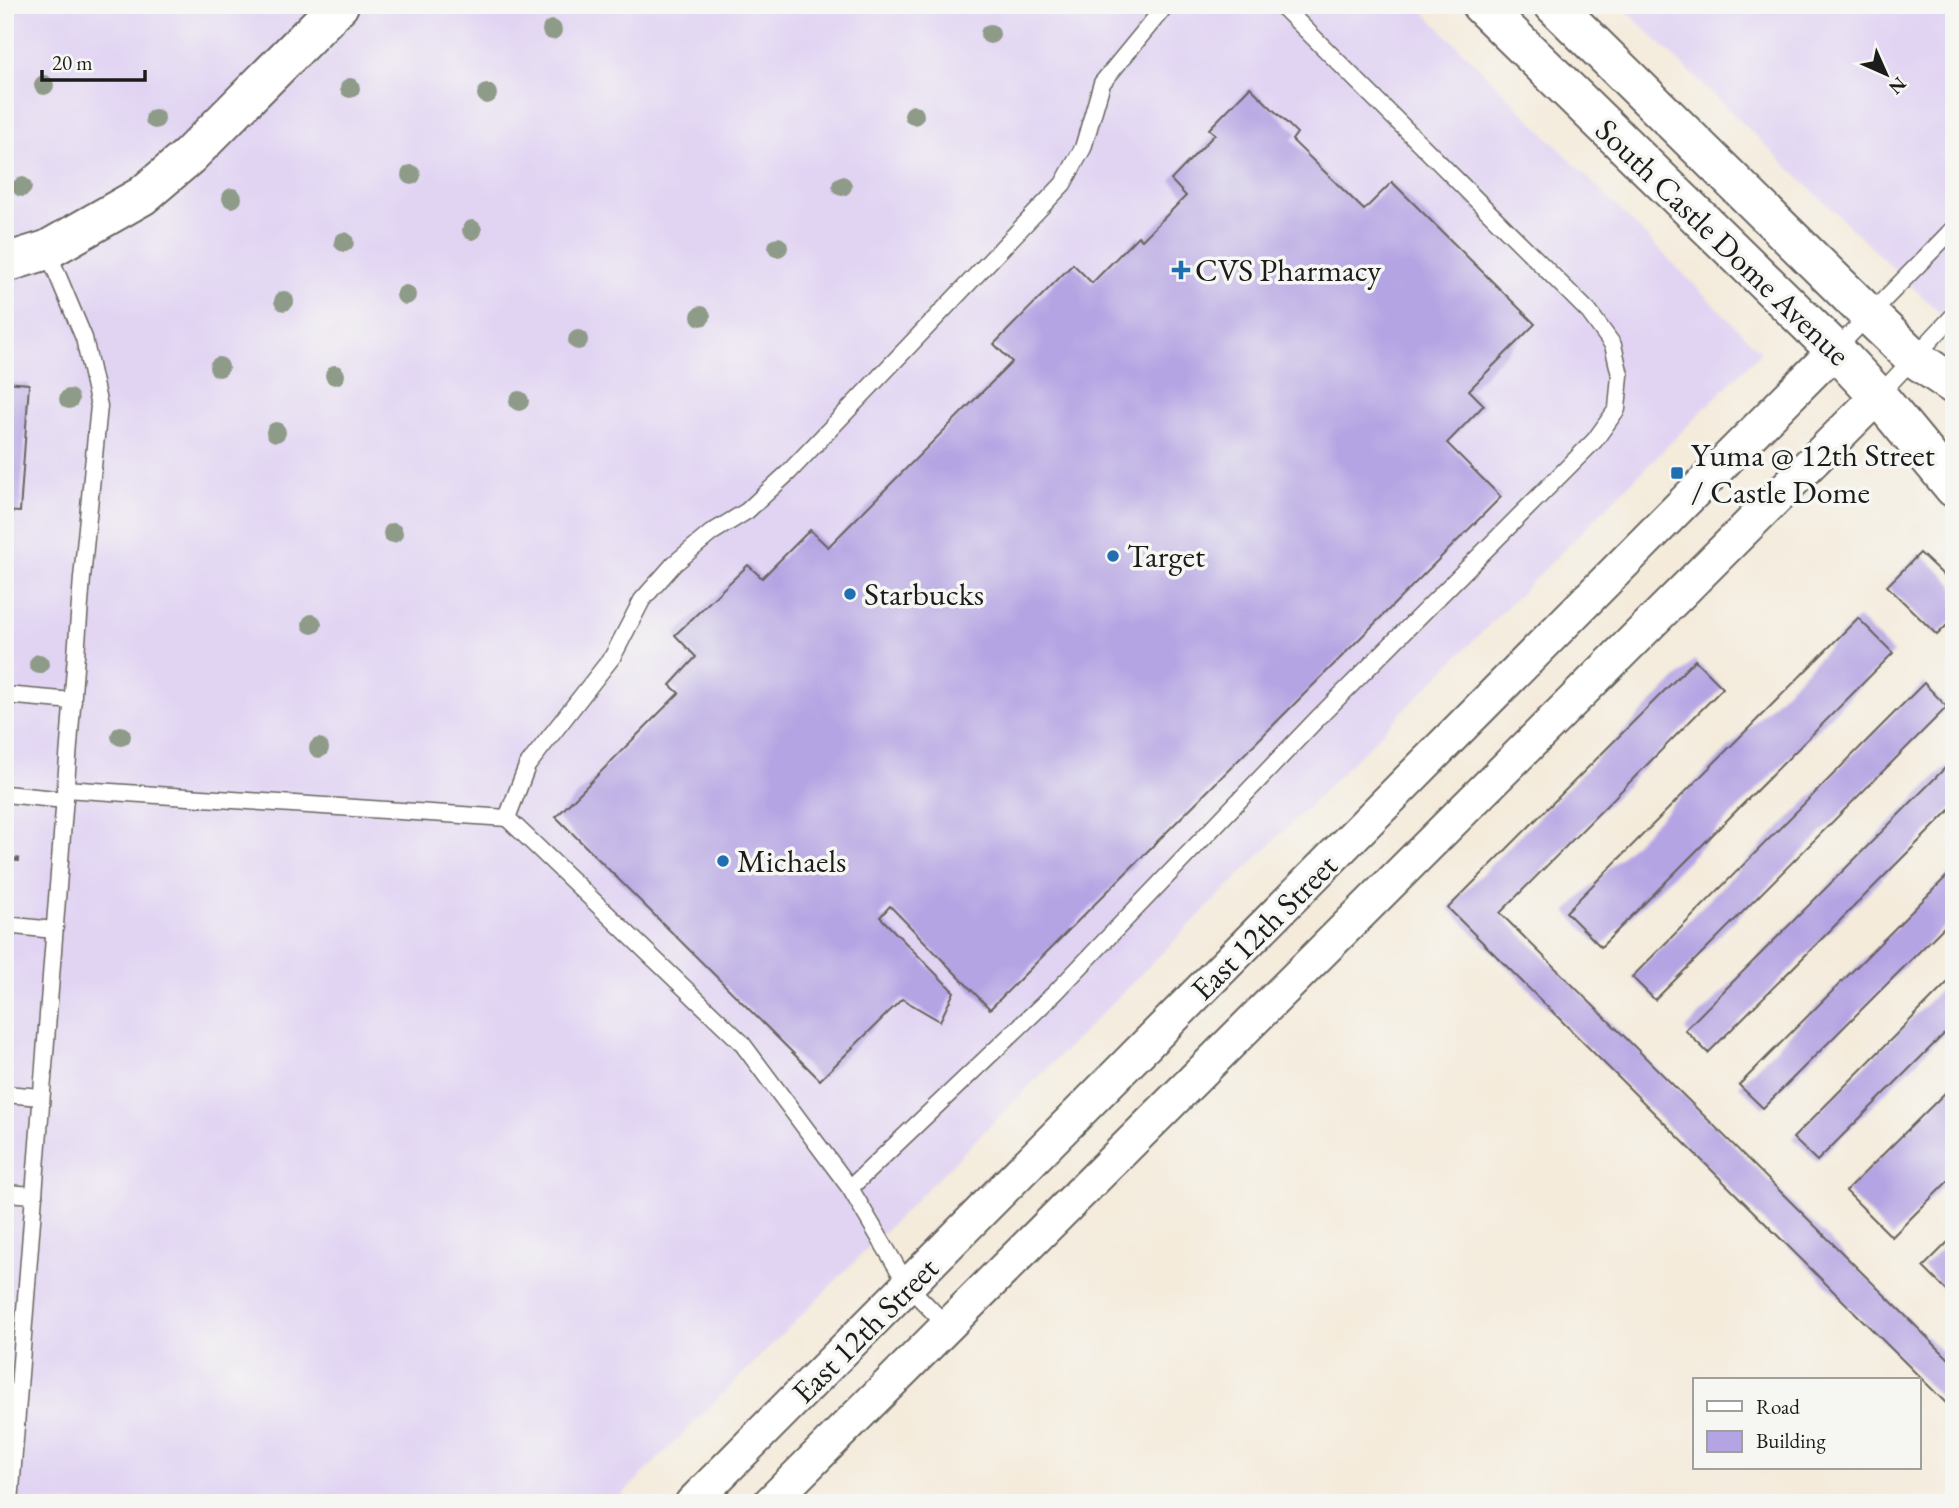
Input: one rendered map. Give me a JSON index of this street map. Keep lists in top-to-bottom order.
{
  "streets": {
    "street": ["South Castle Dome Avenue", "East 12th Street"]
  },
  "crossings": [
    ["South Castle Dome Avenue", "East 12th Street"]
  ],
  "places": {
    "health": ["CVS Pharmacy"],
    "transit": ["Yuma @ 12th Street / Castle Dome"],
    "other": ["Target", "Starbucks", "Michaels"]
  },
  "legend": ["Road", "Building"],
  "scale_bar": "20 m",
  "north": "bottom right"
}
